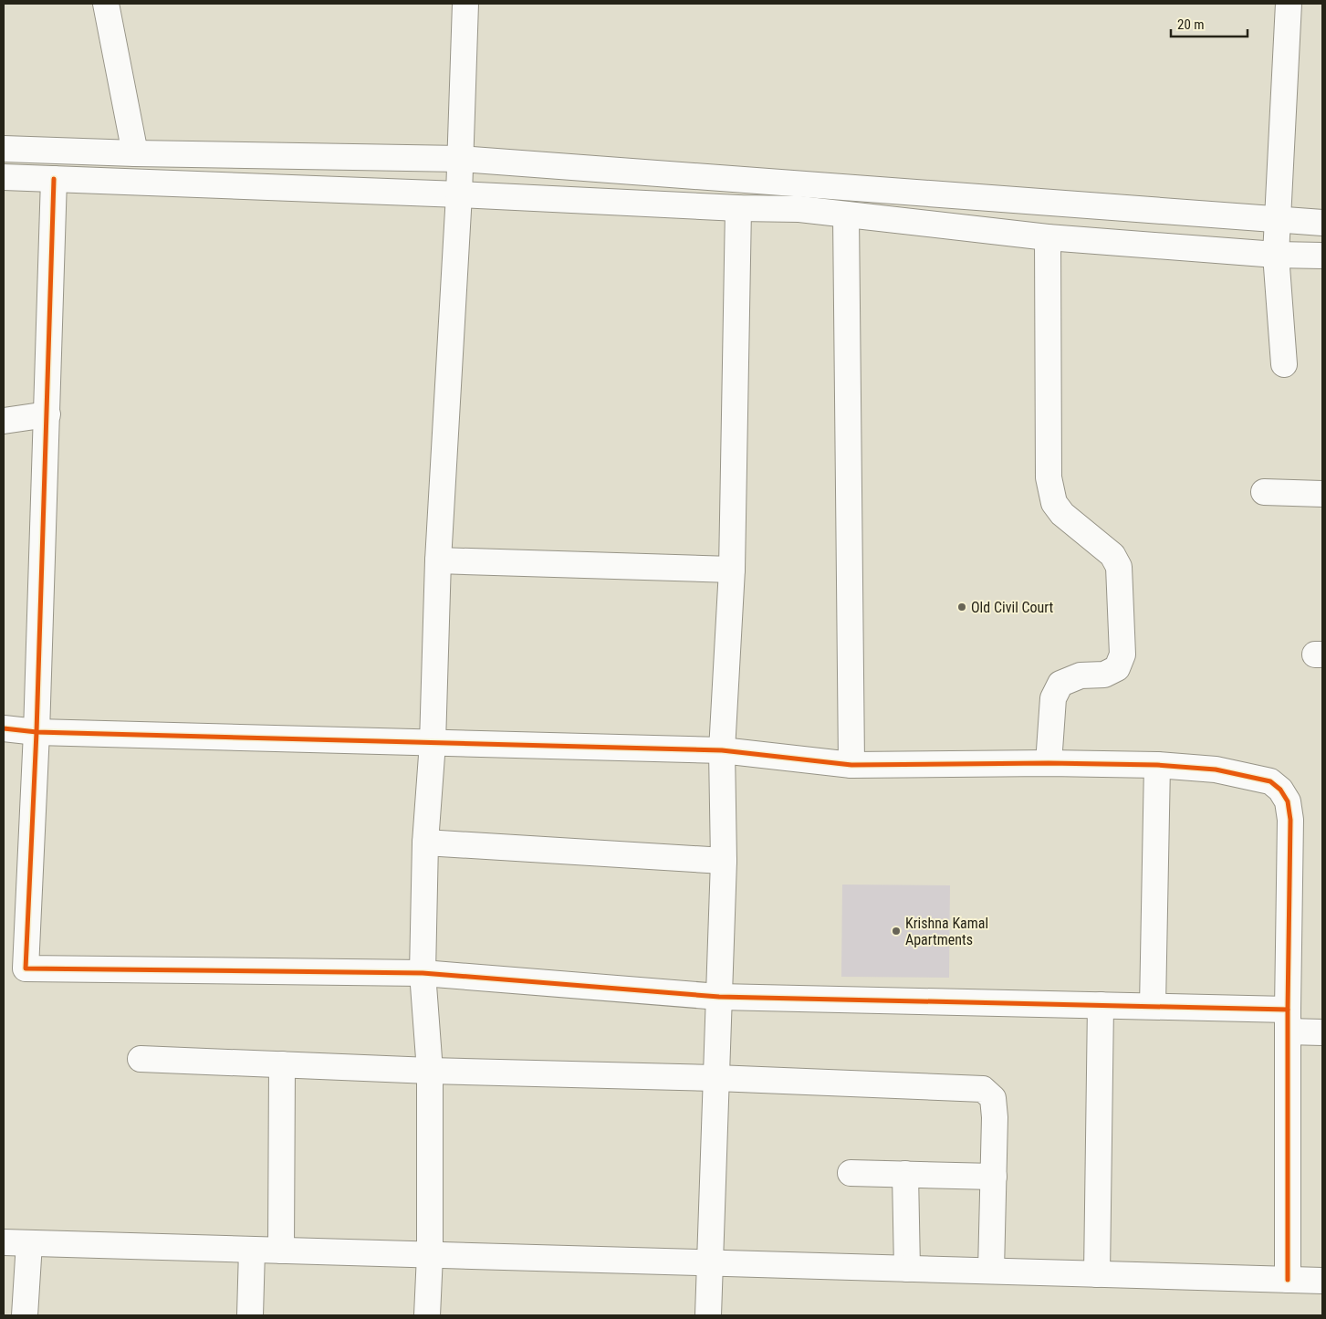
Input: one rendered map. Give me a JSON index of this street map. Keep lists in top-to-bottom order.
{
  "places": ["Old Civil Court", "Krishna Kamal Apartments"],
  "scale_bar": "20 m"
}
